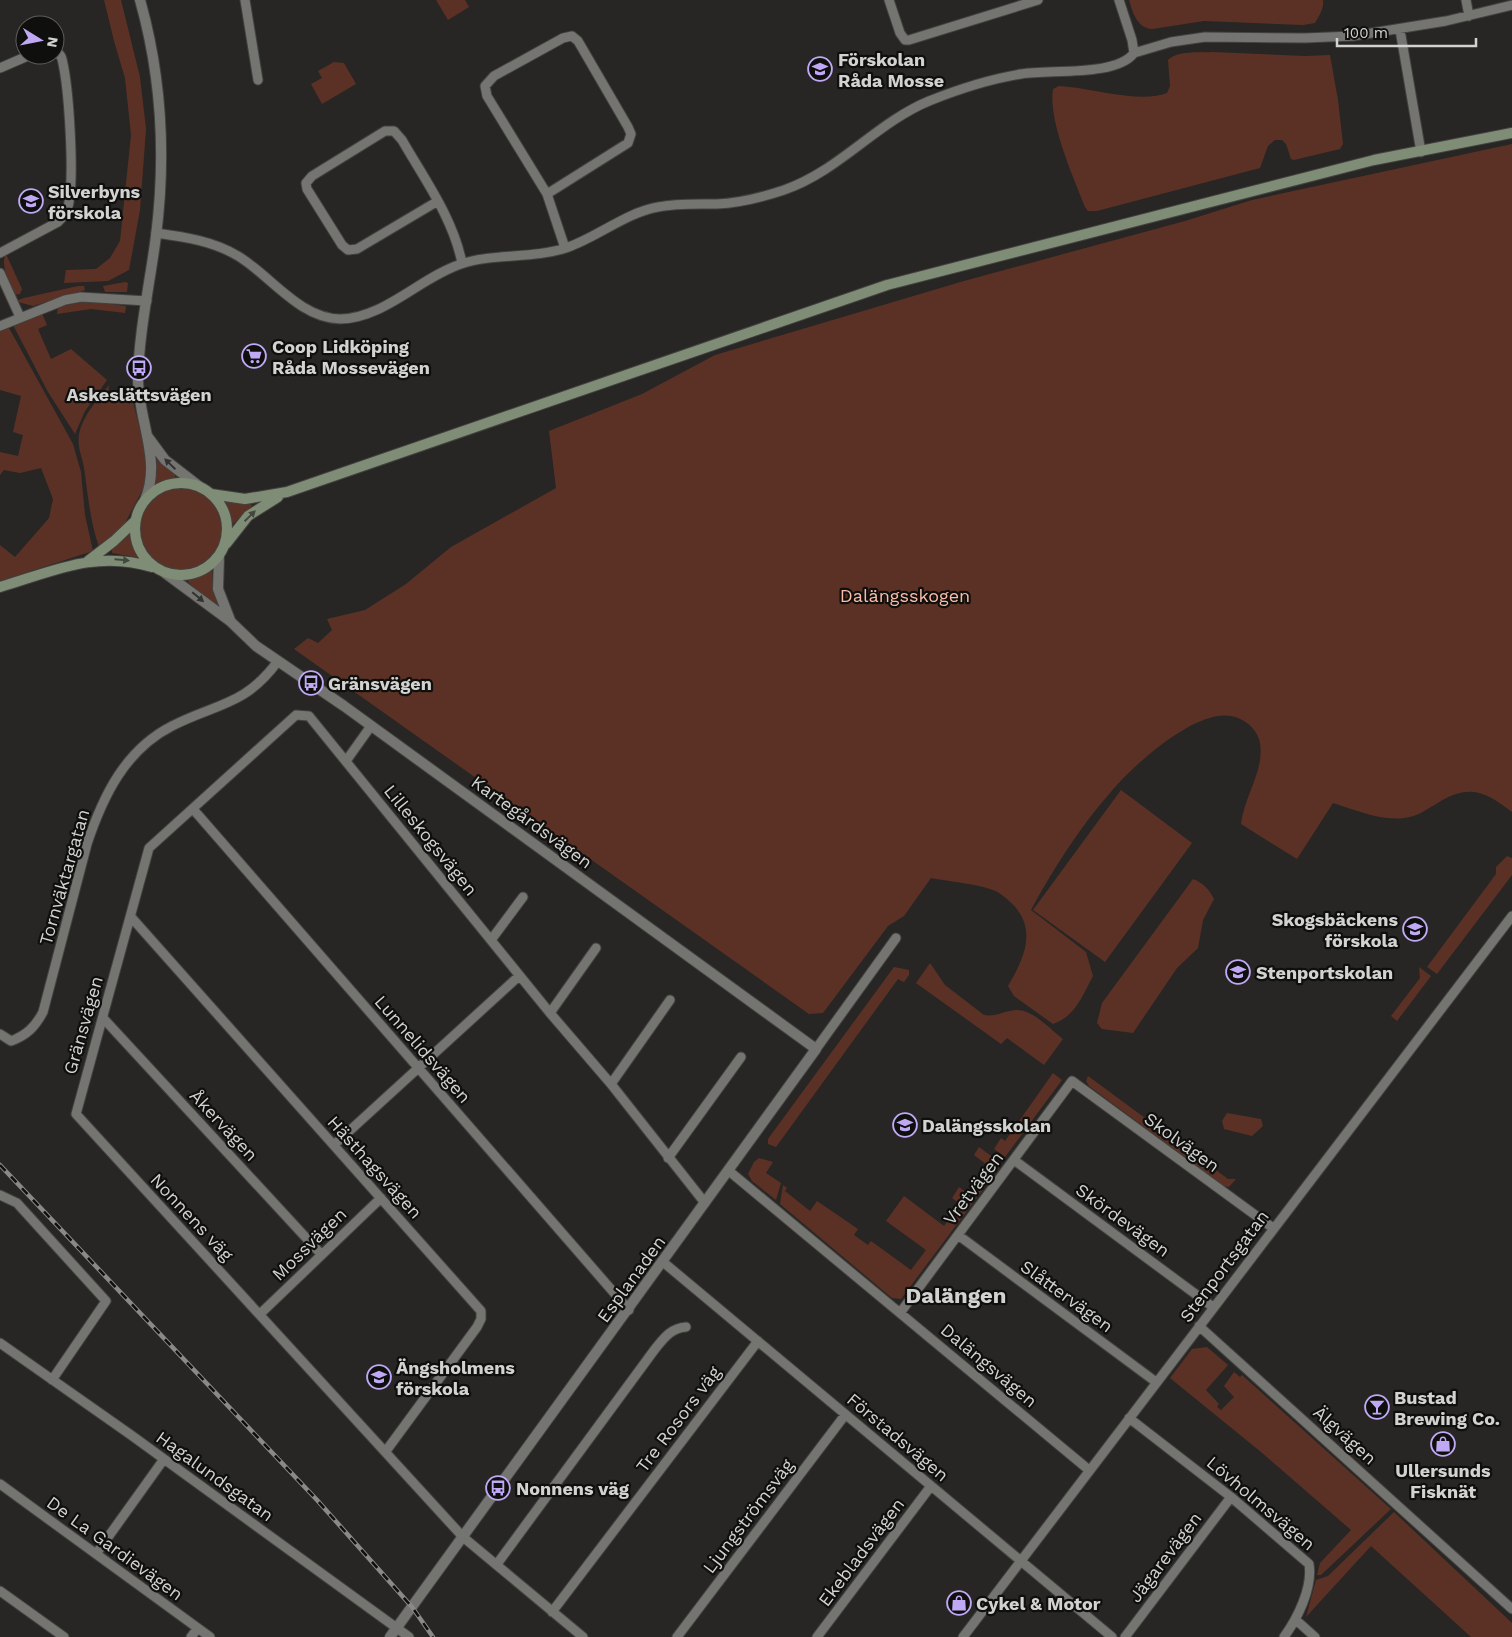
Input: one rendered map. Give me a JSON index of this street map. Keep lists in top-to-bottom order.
{
  "streets": {
    "street": [
      "Kartegårdsvägen",
      "Lilleskogsvägen",
      "Tornväktargatan",
      "Gränsvägen",
      "Lunnelidsvägen",
      "Åkervägen",
      "Skolvägen",
      "Hästhagsvägen",
      "Vretvägen",
      "Nonnens väg",
      "Skördevägen",
      "Mossvägen",
      "Stenportsgatan",
      "Esplanaden",
      "Slåttervägen",
      "Dalängsvägen",
      "Tre Rosors väg",
      "Älgvägen",
      "Förstadsvägen",
      "Hagalundsgatan",
      "Lövholmsvägen",
      "Ljungströmsväg",
      "De La Gardievägen",
      "Ekebladsvägen",
      "Jägarevägen"
    ]
  },
  "crossings": [
    ["Kartegårdsvägen", "Tornväktargatan"],
    ["Kartegårdsvägen", "Esplanaden"],
    ["Lilleskogsvägen", "Gränsvägen"],
    ["Lilleskogsvägen", "Esplanaden"],
    ["Gränsvägen", "Lunnelidsvägen"],
    ["Gränsvägen", "Åkervägen"],
    ["Gränsvägen", "Hästhagsvägen"],
    ["Gränsvägen", "Nonnens väg"],
    ["Lunnelidsvägen", "Esplanaden"],
    ["Åkervägen", "Mossvägen"],
    ["Skolvägen", "Vretvägen"],
    ["Skolvägen", "Stenportsgatan"],
    ["Hästhagsvägen", "Nonnens väg"],
    ["Hästhagsvägen", "Mossvägen"],
    ["Vretvägen", "Skördevägen"],
    ["Vretvägen", "Slåttervägen"],
    ["Vretvägen", "Dalängsvägen"],
    ["Nonnens väg", "Mossvägen"],
    ["Nonnens väg", "Esplanaden"],
    ["Nonnens väg", "Tre Rosors väg"],
    ["Skördevägen", "Stenportsgatan"],
    ["Stenportsgatan", "Slåttervägen"],
    ["Stenportsgatan", "Dalängsvägen"],
    ["Stenportsgatan", "Älgvägen"],
    ["Stenportsgatan", "Förstadsvägen"],
    ["Stenportsgatan", "Lövholmsvägen"],
    ["Esplanaden", "Dalängsvägen"],
    ["Esplanaden", "Förstadsvägen"],
    ["Esplanaden", "Hagalundsgatan"],
    ["Tre Rosors väg", "Förstadsvägen"],
    ["Förstadsvägen", "Ljungströmsväg"],
    ["Förstadsvägen", "Ekebladsvägen"],
    ["Lövholmsvägen", "Jägarevägen"]
  ],
  "districts": ["Dalängen"],
  "parks": ["Dalängsskogen"],
  "places": {
    "school or university": [
      "Förskolan Råda Mosse",
      "Silverbyns förskola",
      "Skogsbäckens förskola",
      "Stenportskolan",
      "Dalängsskolan",
      "Ängsholmens förskola"
    ],
    "supermarket": ["Coop Lidköping Råda Mossevägen"],
    "bus stop": ["Askeslättsvägen", "Gränsvägen", "Nonnens väg"],
    "bar": ["Bustad Brewing Co."],
    "shop": ["Ullersunds Fisknät", "Cykel & Motor"]
  },
  "scale_bar": "100 m",
  "north": "right"
}
